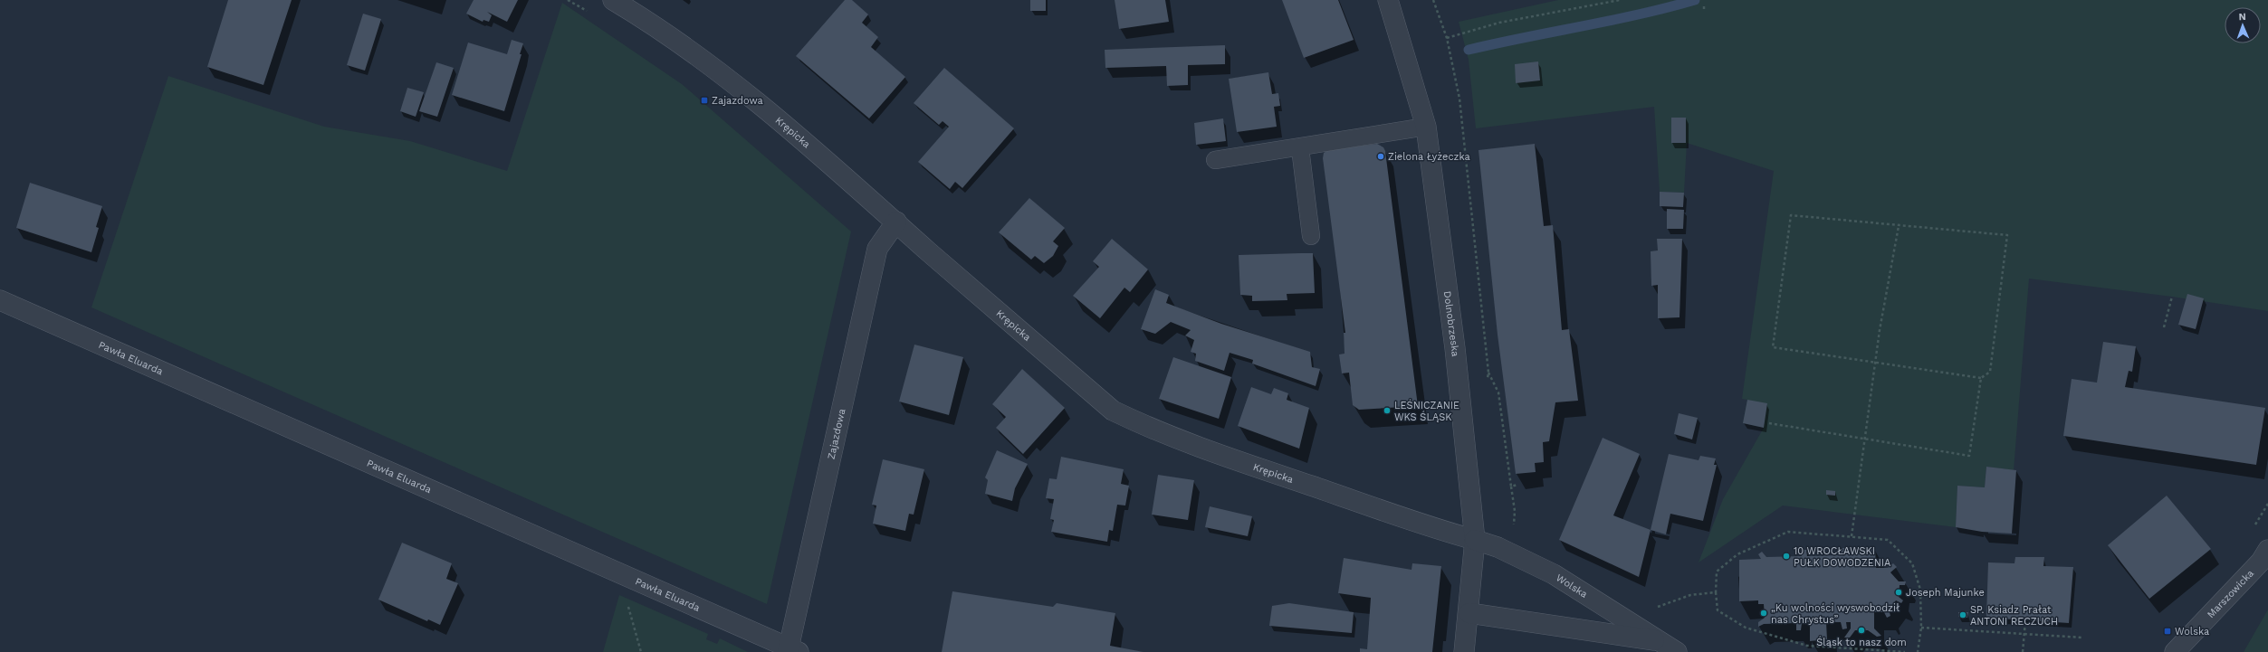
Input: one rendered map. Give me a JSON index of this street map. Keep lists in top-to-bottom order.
{
  "streets": {
    "street": [
      "Krępicka",
      "Dolnobrzeska",
      "Pawła Eluarda",
      "Zajazdowa",
      "Wolska",
      "Marszowicka"
    ]
  },
  "crossings": [
    ["Krępicka", "Dolnobrzeska"],
    ["Krępicka", "Zajazdowa"],
    ["Krępicka", "Wolska"],
    ["Dolnobrzeska", "Wolska"],
    ["Pawła Eluarda", "Zajazdowa"]
  ],
  "places": {
    "transit": ["Zajazdowa", "Wolska"],
    "other": [
      "Zielona Łyżeczka",
      "LEŚNICZANIE WKS ŚLĄSK",
      "10 WROCŁAWSKI PUŁK DOWODZENIA",
      "Joseph Majunke",
      "„Ku wolności wyswobodził nas Chrystus”",
      "SP. Ksiadz Prałat ANTONI RECZUCH",
      "Śląsk to nasz dom"
    ]
  },
  "north": "top"
}
